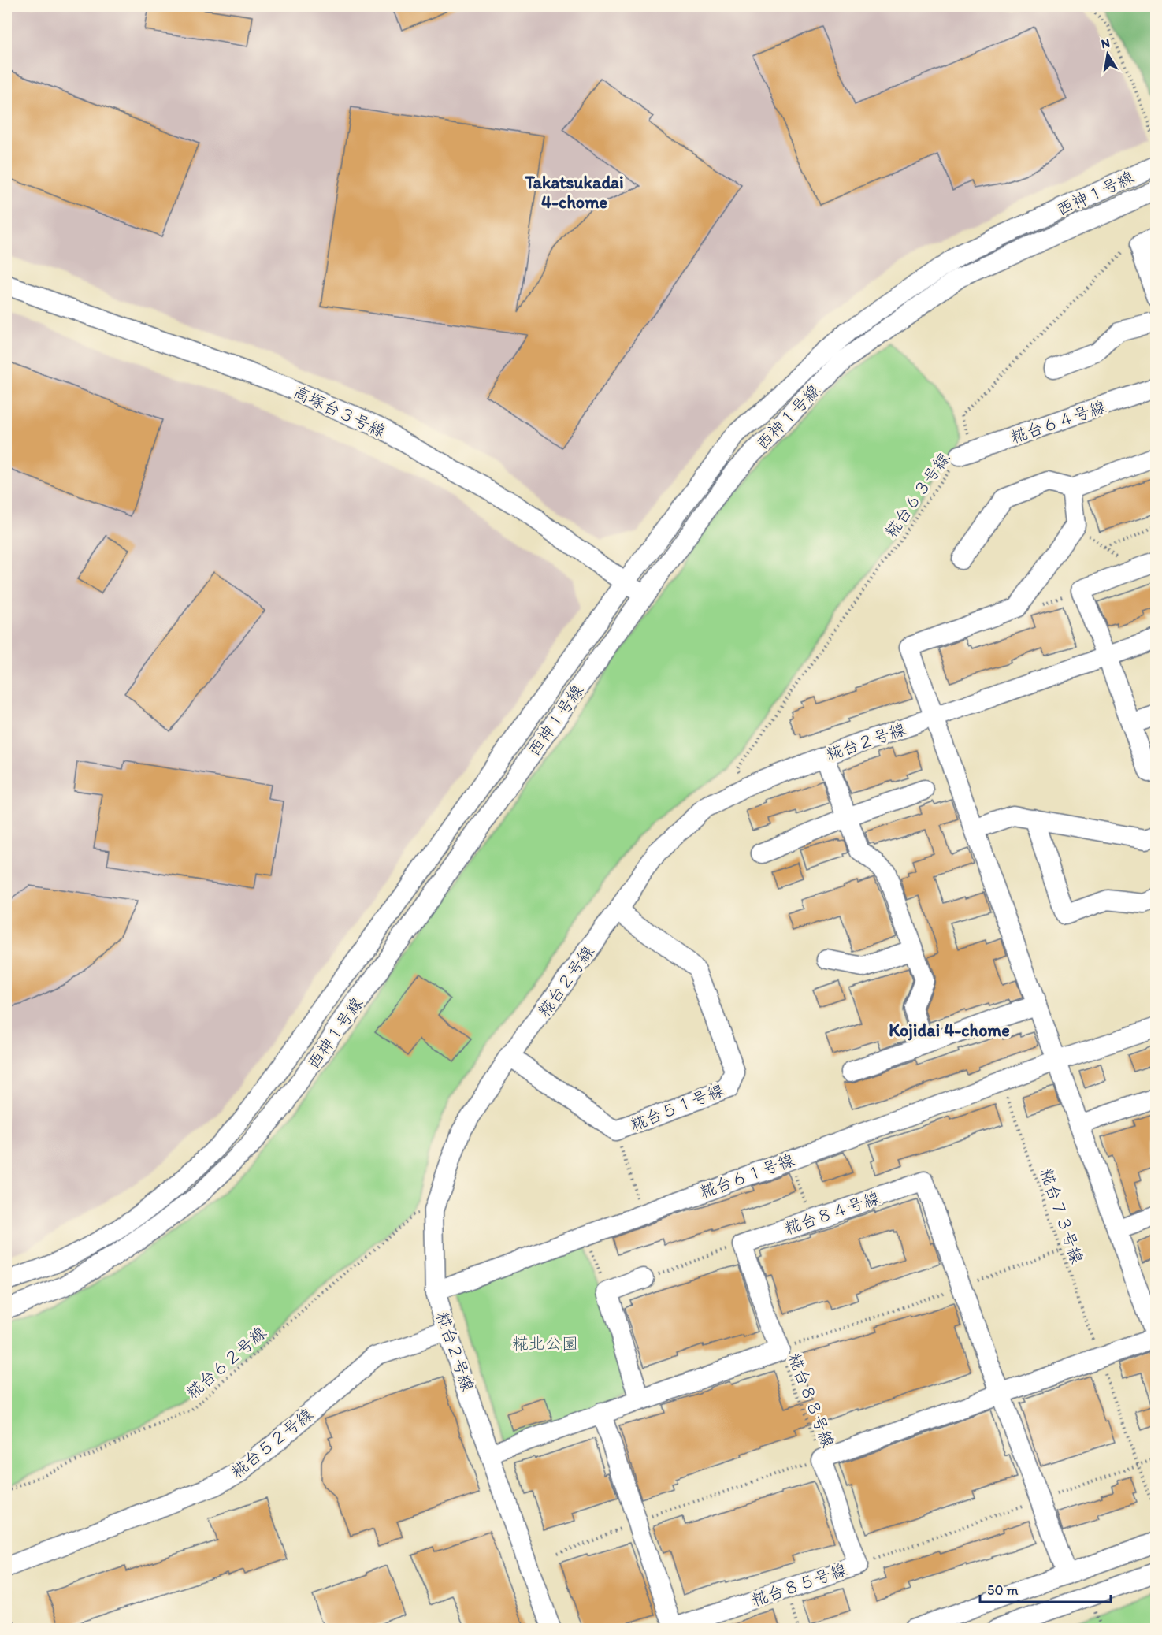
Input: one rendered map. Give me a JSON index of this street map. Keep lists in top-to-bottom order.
{
  "streets": {
    "street": [
      "西神１号線",
      "高塚台３号線",
      "糀台６４号線",
      "糀台２号線",
      "糀台５１号線",
      "糀台６１号線",
      "糀台８４号線",
      "糀台５２号線",
      "糀台８５号線"
    ],
    "path": [
      "糀台６３号線",
      "糀台７３号線",
      "糀台６２号線",
      "糀台８８号線"
    ]
  },
  "crossings": [
    ["西神１号線", "高塚台３号線"],
    ["糀台６４号線", "糀台６３号線"],
    ["糀台６３号線", "糀台２号線"],
    ["糀台２号線", "糀台５１号線"],
    ["糀台２号線", "糀台６１号線"],
    ["糀台２号線", "糀台６２号線"],
    ["糀台２号線", "糀台５２号線"],
    ["糀台６１号線", "糀台７３号線"],
    ["糀台８８号線", "糀台８５号線"]
  ],
  "districts": ["Takatsukadai 4-chome", "Kojidai 4-chome"],
  "parks": ["糀北公園"],
  "scale_bar": "50 m",
  "north": "top"
}
